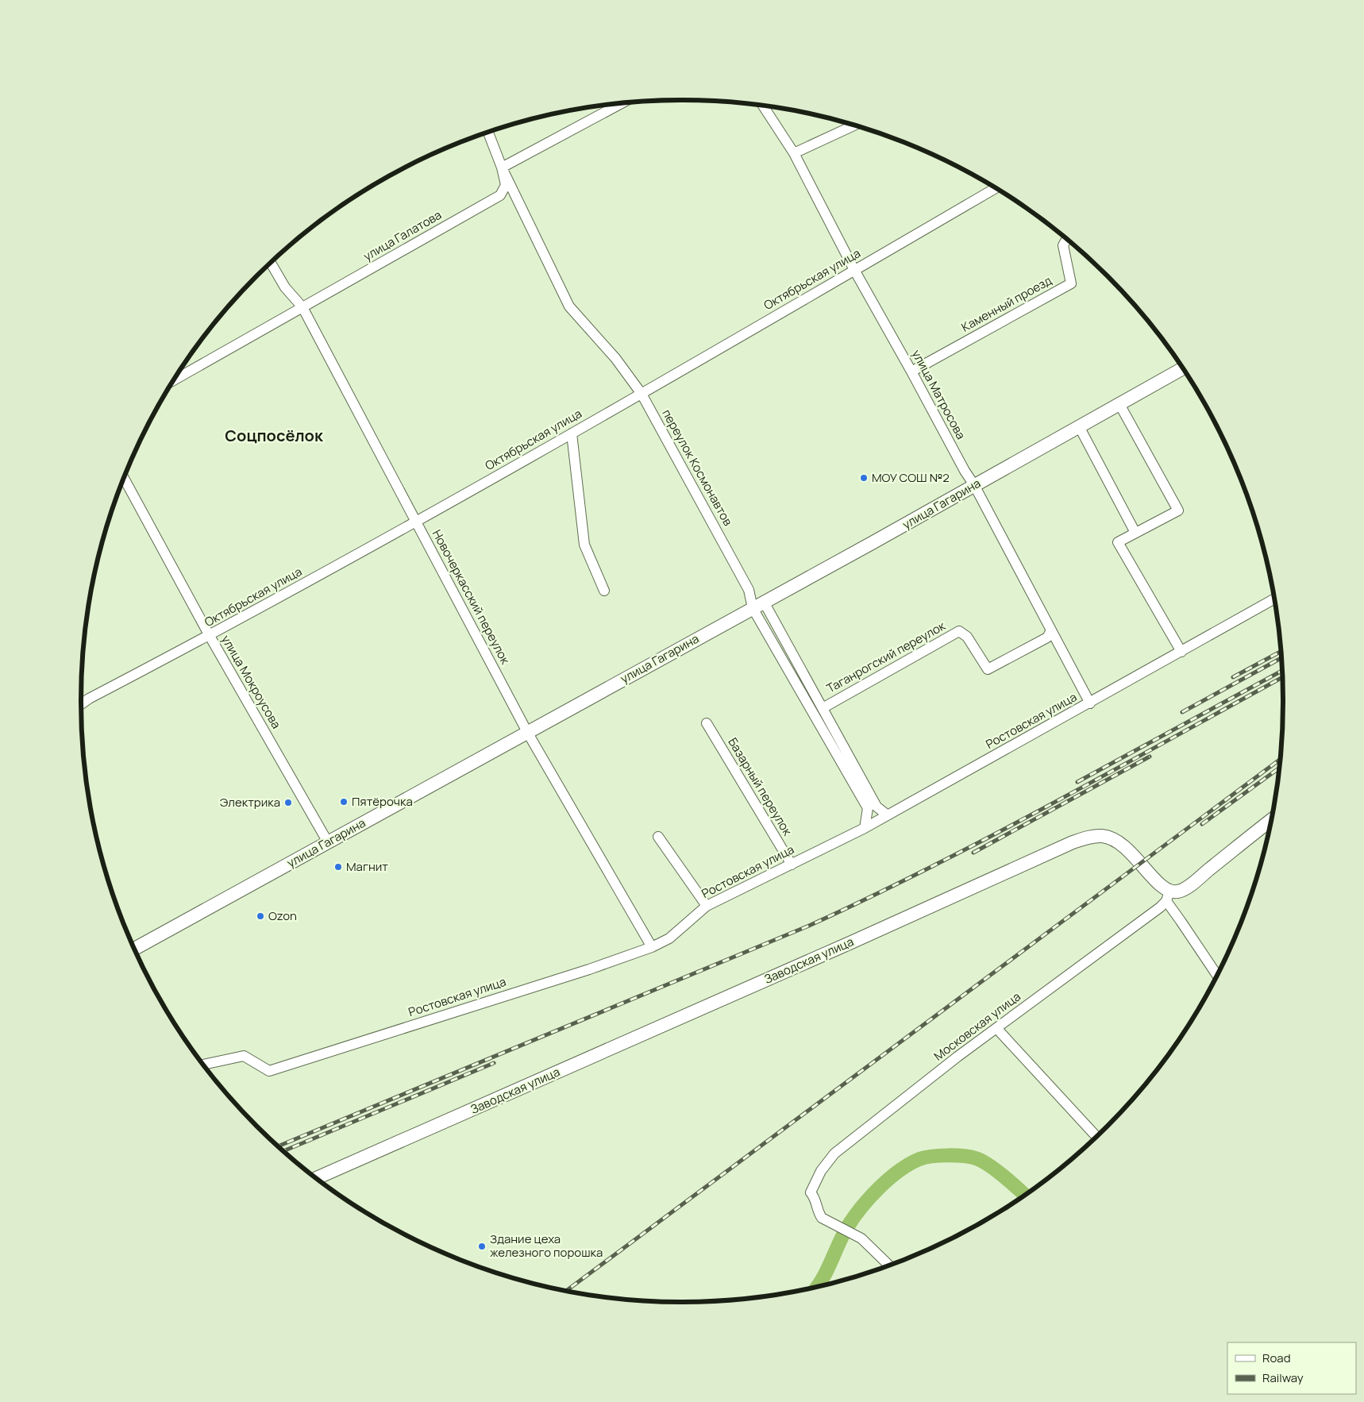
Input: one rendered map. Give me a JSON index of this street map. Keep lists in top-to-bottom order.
{
  "streets": {
    "main road": ["улица Гагарина", "Заводская улица"],
    "street": [
      "улица Галатова",
      "Октябрьская улица",
      "Каменный проезд",
      "улица Матросова",
      "переулок Космонавтов",
      "Новочеркасский переулок",
      "Таганрогский переулок",
      "улица Мокроусова",
      "Ростовская улица",
      "Базарный переулок",
      "Московская улица"
    ]
  },
  "crossings": [
    ["улица Галатова", "переулок Космонавтов"],
    ["улица Галатова", "Новочеркасский переулок"],
    ["Октябрьская улица", "улица Матросова"],
    ["Октябрьская улица", "переулок Космонавтов"],
    ["Октябрьская улица", "Новочеркасский переулок"],
    ["Октябрьская улица", "улица Мокроусова"],
    ["Каменный проезд", "улица Матросова"],
    ["улица Матросова", "улица Гагарина"],
    ["улица Матросова", "Таганрогский переулок"],
    ["улица Матросова", "Ростовская улица"],
    ["переулок Космонавтов", "улица Гагарина"],
    ["переулок Космонавтов", "Ростовская улица"],
    ["улица Гагарина", "Новочеркасский переулок"],
    ["улица Гагарина", "улица Мокроусова"],
    ["Новочеркасский переулок", "Ростовская улица"],
    ["Ростовская улица", "Базарный переулок"],
    ["Заводская улица", "Московская улица"]
  ],
  "districts": ["Соцпосёлок"],
  "places": [
    "МОУ СОШ №2",
    "Пятёрочка",
    "Электрика",
    "Магнит",
    "Ozon",
    "Здание цеха железного порошка"
  ],
  "legend": ["Road", "Railway"]
}
